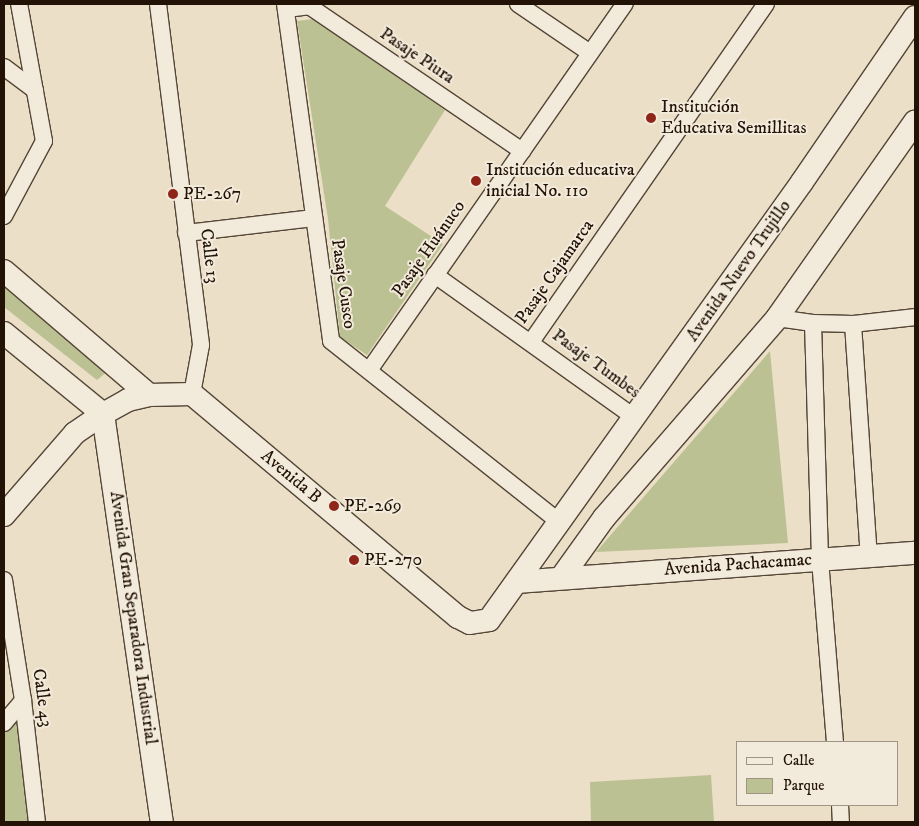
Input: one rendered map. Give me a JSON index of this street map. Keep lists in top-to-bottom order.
{
  "streets": {
    "main road": [
      "Avenida Nuevo Trujillo",
      "Avenida B",
      "Avenida Pachacamac",
      "Avenida Gran Separadora Industrial"
    ],
    "street": [
      "Pasaje Piura",
      "Pasaje Huánuco",
      "Calle 13",
      "Pasaje Cajamarca",
      "Pasaje Cusco",
      "Pasaje Tumbes",
      "Calle 43"
    ]
  },
  "crossings": [
    ["Pasaje Piura", "Pasaje Huánuco"],
    ["Pasaje Piura", "Pasaje Cusco"],
    ["Pasaje Huánuco", "Pasaje Cusco"],
    ["Pasaje Huánuco", "Pasaje Tumbes"],
    ["Calle 13", "Avenida B"],
    ["Avenida Nuevo Trujillo", "Pasaje Cusco"],
    ["Avenida Nuevo Trujillo", "Pasaje Tumbes"],
    ["Avenida Nuevo Trujillo", "Avenida B"],
    ["Pasaje Cajamarca", "Pasaje Tumbes"],
    ["Pasaje Cusco", "Avenida B"],
    ["Avenida B", "Avenida Pachacamac"]
  ],
  "places": [
    "Institución Educativa Semillitas",
    "Institución educativa inicial No. 110",
    "PE-267",
    "PE-269",
    "PE-270"
  ],
  "legend": ["Calle", "Parque"]
}
